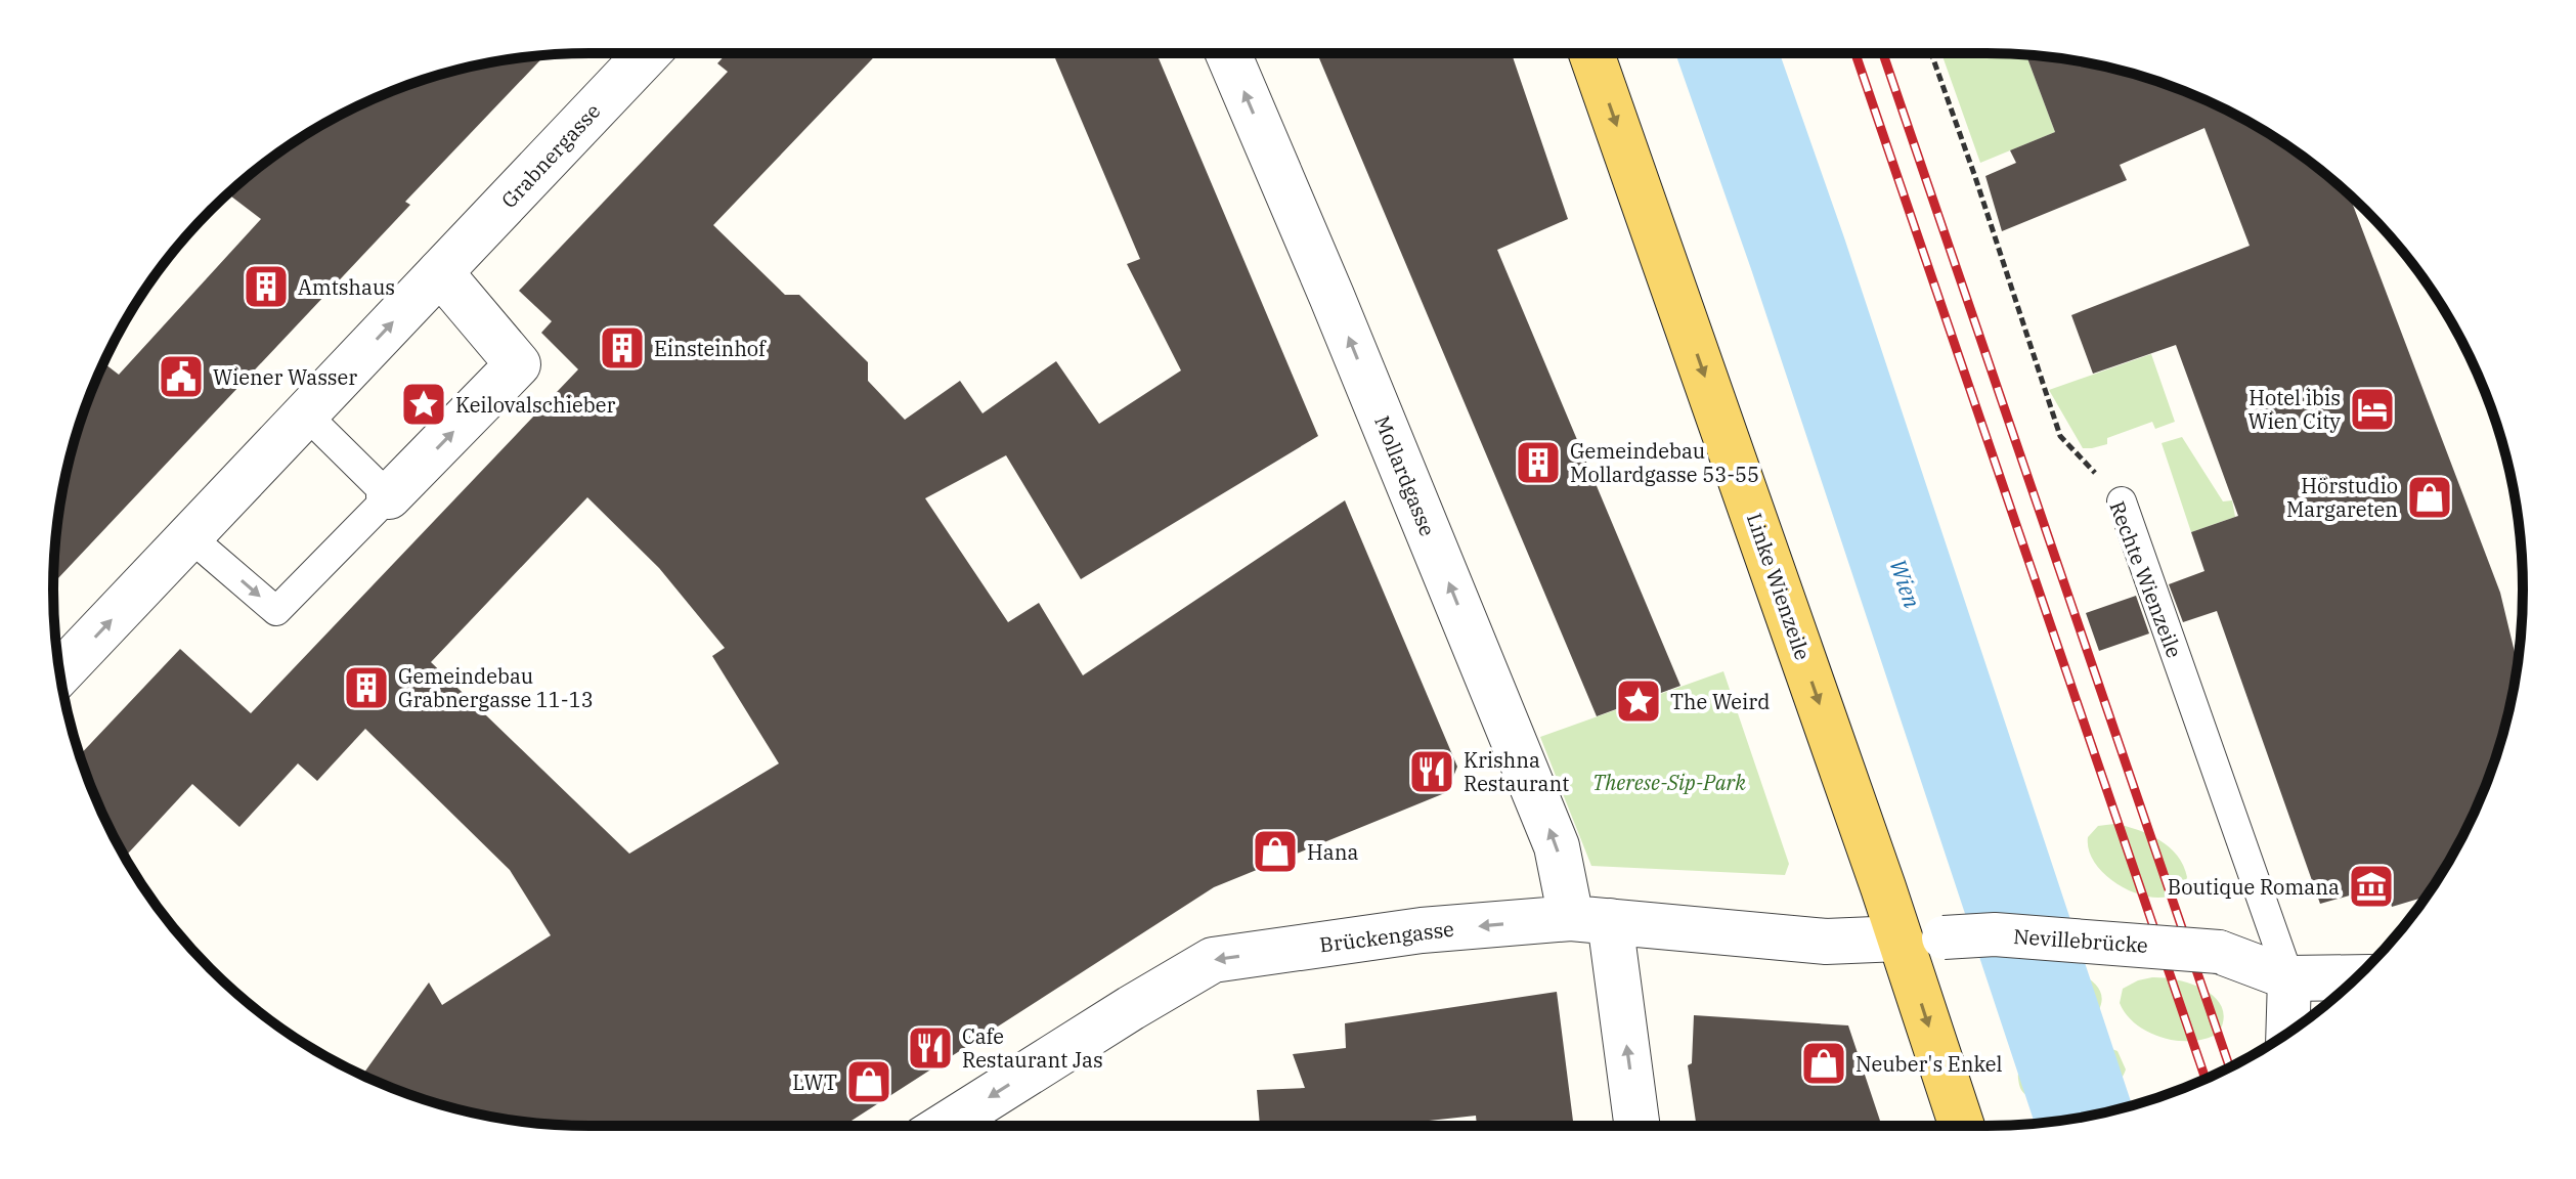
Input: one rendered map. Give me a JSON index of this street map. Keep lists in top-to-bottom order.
{
  "streets": {
    "main road": ["Linke Wienzeile"],
    "street": [
      "Grabnergasse",
      "Mollardgasse",
      "Rechte Wienzeile",
      "Brückengasse",
      "Nevillebrücke"
    ]
  },
  "crossings": [
    ["Mollardgasse", "Brückengasse"],
    ["Rechte Wienzeile", "Nevillebrücke"],
    ["Linke Wienzeile", "Brückengasse"],
    ["Linke Wienzeile", "Nevillebrücke"],
    ["Brückengasse", "Nevillebrücke"]
  ],
  "one_way": [
    "Grabnergasse",
    "Mollardgasse",
    "Linke Wienzeile",
    "Brückengasse"
  ],
  "water": ["Wien"],
  "parks": ["Therese-Sip-Park"],
  "places": {
    "building": [
      "Amtshaus",
      "Einsteinhof",
      "Gemeindebau Mollardgasse 53-55",
      "Gemeindebau Grabnergasse 11-13"
    ],
    "public building": ["Wiener Wasser"],
    "place": ["Keilovalschieber", "The Weird"],
    "hotel": ["Hotel ibis Wien City"],
    "shop": [
      "Hörstudio Margareten",
      "Hana",
      "Neuber's Enkel",
      "LWT"
    ],
    "restaurant": ["Krishna Restaurant", "Cafe Restaurant Jas"],
    "museum": ["Boutique Romana"]
  }
}
